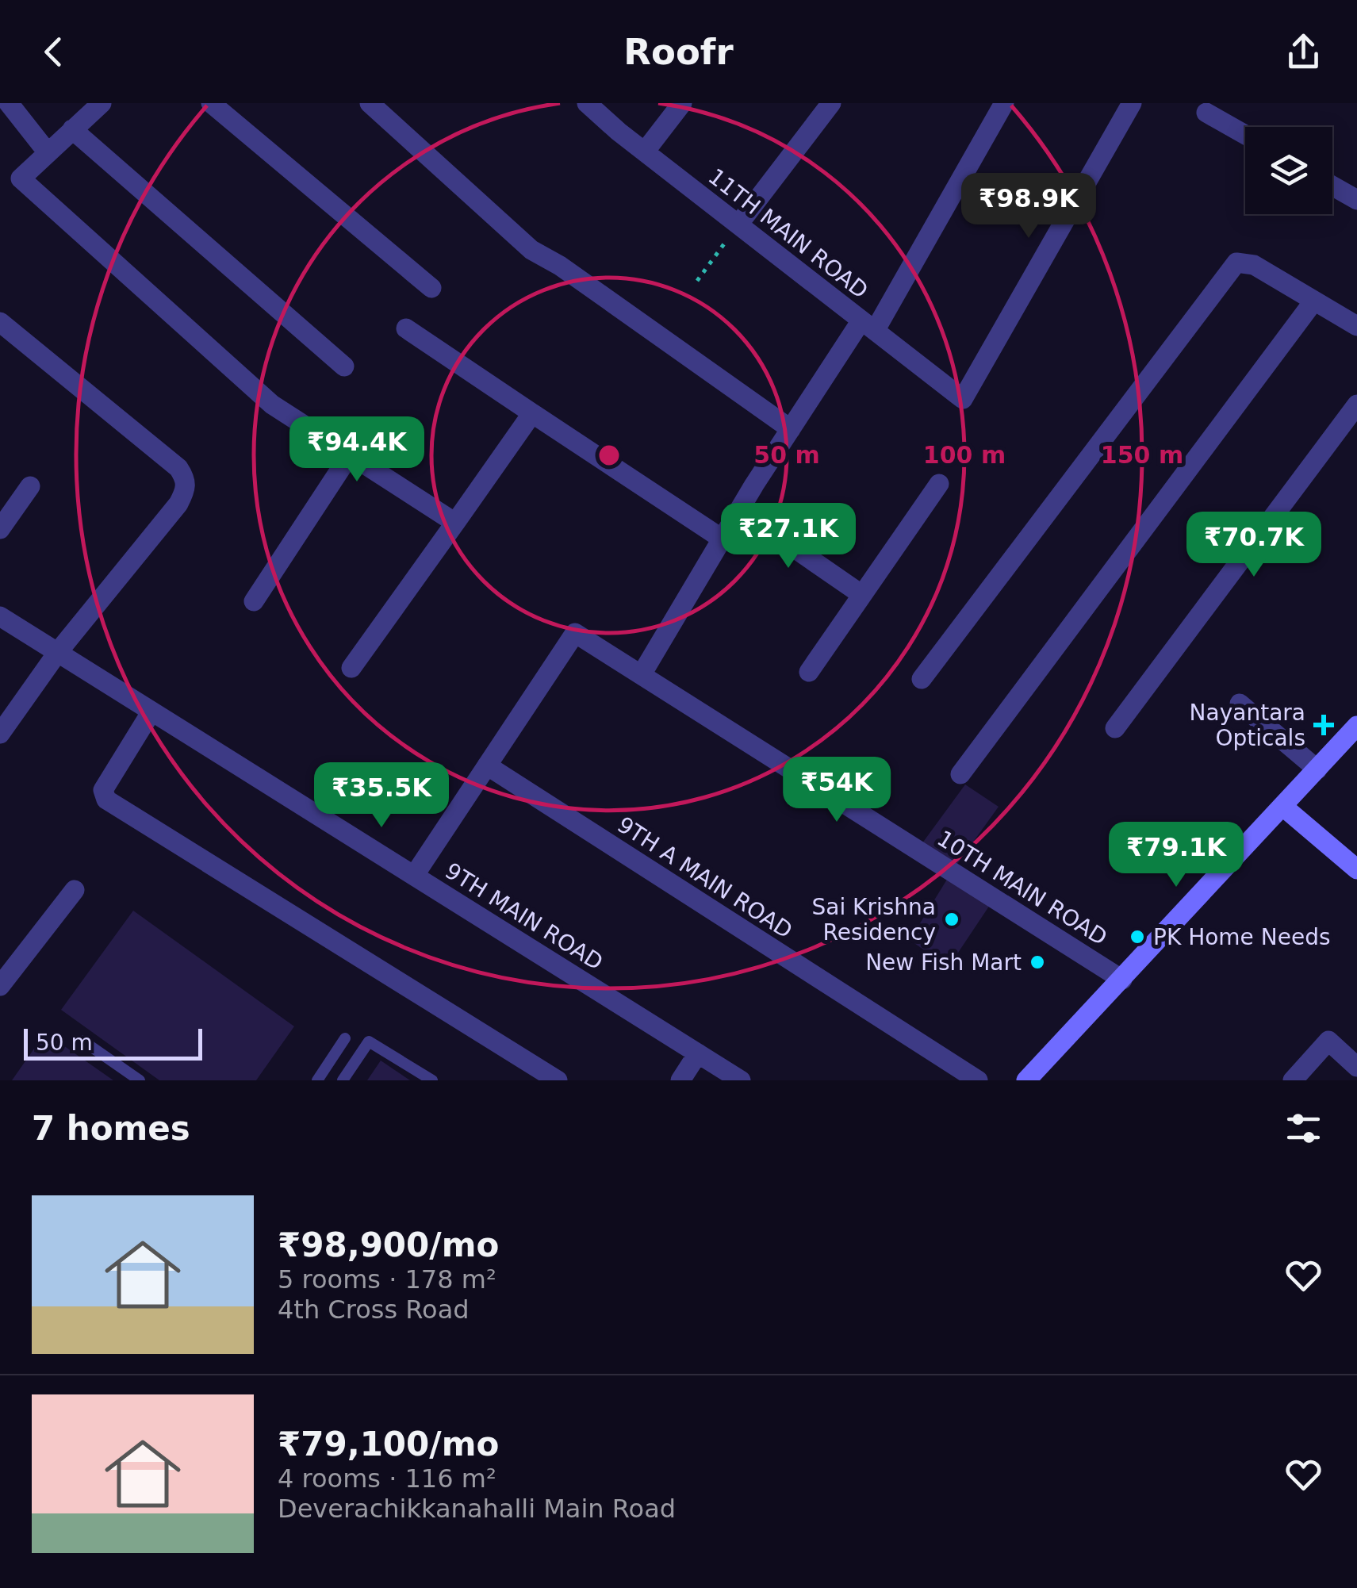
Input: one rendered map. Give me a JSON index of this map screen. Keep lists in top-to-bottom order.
{
  "streets": {
    "street": [
      "11TH MAIN ROAD",
      "9TH A MAIN ROAD",
      "10TH MAIN ROAD",
      "9TH MAIN ROAD"
    ]
  },
  "crossings": [
    ["9TH A MAIN ROAD", "10TH MAIN ROAD"]
  ],
  "places": {
    "health": ["Nayantara Opticals"],
    "other": ["Sai Krishna Residency", "PK Home Needs", "New Fish Mart"]
  },
  "scale_bar": "50 m",
  "page": {
    "header": "Roofr",
    "price": [
      "₹98.9K",
      "₹94.4K",
      "₹27.1K",
      "₹70.7K",
      "₹54K",
      "₹35.5K",
      "₹79.1K"
    ],
    "scale": "50 m",
    "heading": "7 homes",
    "list": [
      {
        "name": "₹98,900/mo",
        "note": "5 rooms · 178 m² · 4th Cross Road"
      },
      {
        "name": "₹79,100/mo",
        "note": "4 rooms · 116 m² · Deverachikkanahalli Main Road"
      }
    ]
  },
  "rings": ["50 m", "100 m", "150 m"]
}
